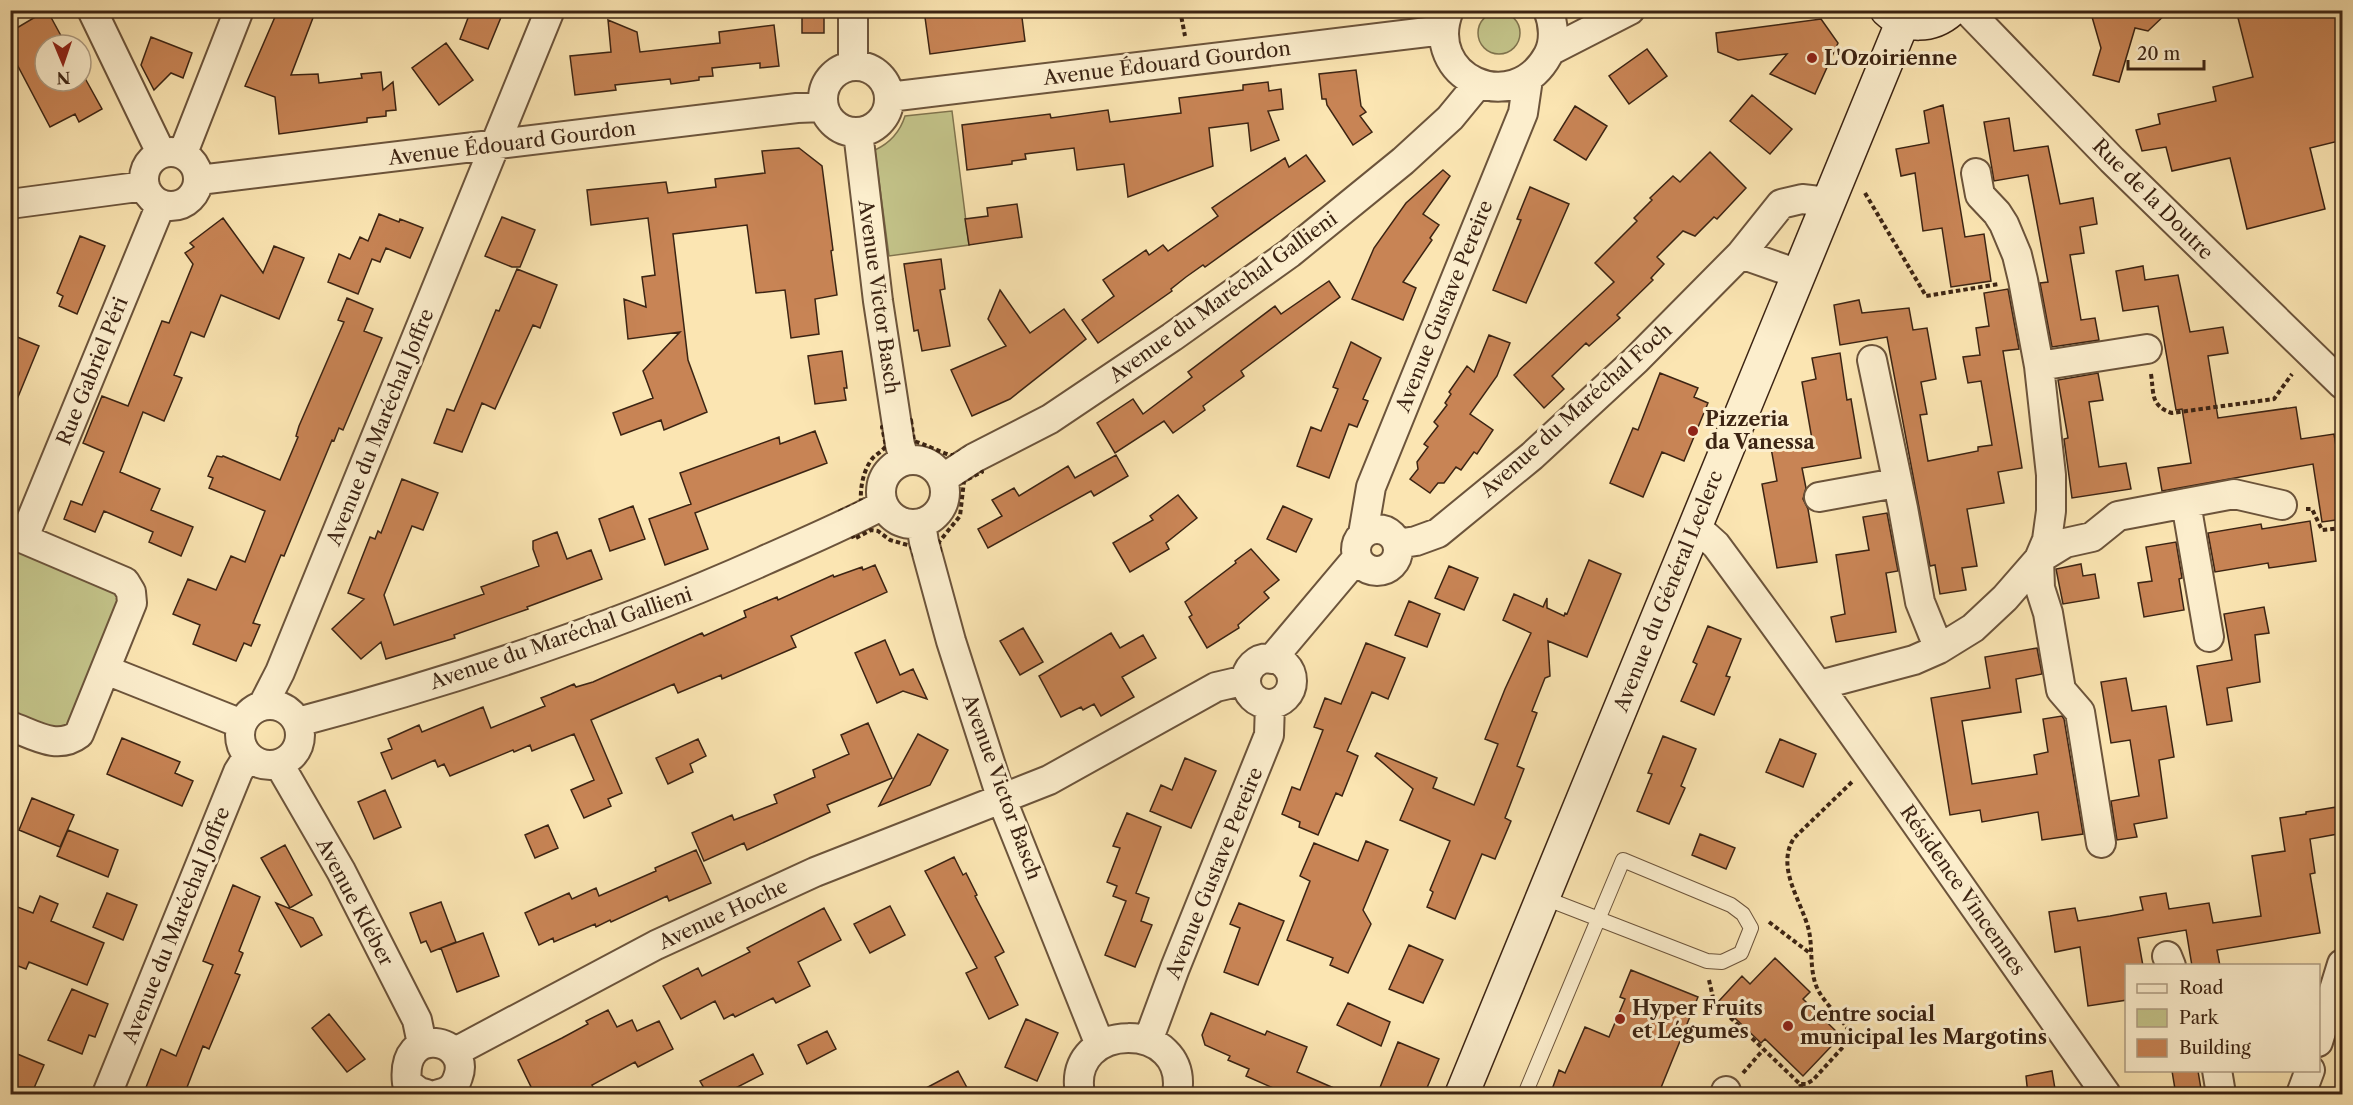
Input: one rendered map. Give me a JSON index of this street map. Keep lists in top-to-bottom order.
{
  "streets": {
    "street": [
      "Avenue Édouard Gourdon",
      "Rue de la Doutre",
      "Avenue Victor Basch",
      "Avenue du Maréchal Gallieni",
      "Avenue Gustave Pereire",
      "Rue Gabriel Péri",
      "Avenue du Maréchal Foch",
      "Avenue du Maréchal Joffre",
      "Avenue du Général Leclerc",
      "Résidence Vincennes",
      "Avenue Kléber",
      "Avenue Hoche"
    ]
  },
  "crossings": [
    ["Avenue Édouard Gourdon", "Avenue Victor Basch"],
    ["Avenue Édouard Gourdon", "Rue Gabriel Péri"],
    ["Avenue Édouard Gourdon", "Avenue du Maréchal Joffre"],
    ["Avenue Victor Basch", "Avenue du Maréchal Gallieni"],
    ["Avenue Victor Basch", "Avenue Hoche"],
    ["Avenue du Maréchal Gallieni", "Avenue du Maréchal Joffre"],
    ["Avenue du Maréchal Gallieni", "Avenue Kléber"],
    ["Avenue Gustave Pereire", "Avenue du Maréchal Foch"],
    ["Avenue du Maréchal Foch", "Avenue du Général Leclerc"],
    ["Avenue du Maréchal Joffre", "Avenue Kléber"],
    ["Avenue du Général Leclerc", "Résidence Vincennes"],
    ["Avenue Kléber", "Avenue Hoche"]
  ],
  "places": [
    "L'Ozoirienne",
    "Pizzeria da Vanessa",
    "Hyper Fruits et Légumes",
    "Centre social municipal les Margotins"
  ],
  "legend": ["Road", "Park", "Building"],
  "scale_bar": "20 m",
  "north": "bottom"
}
